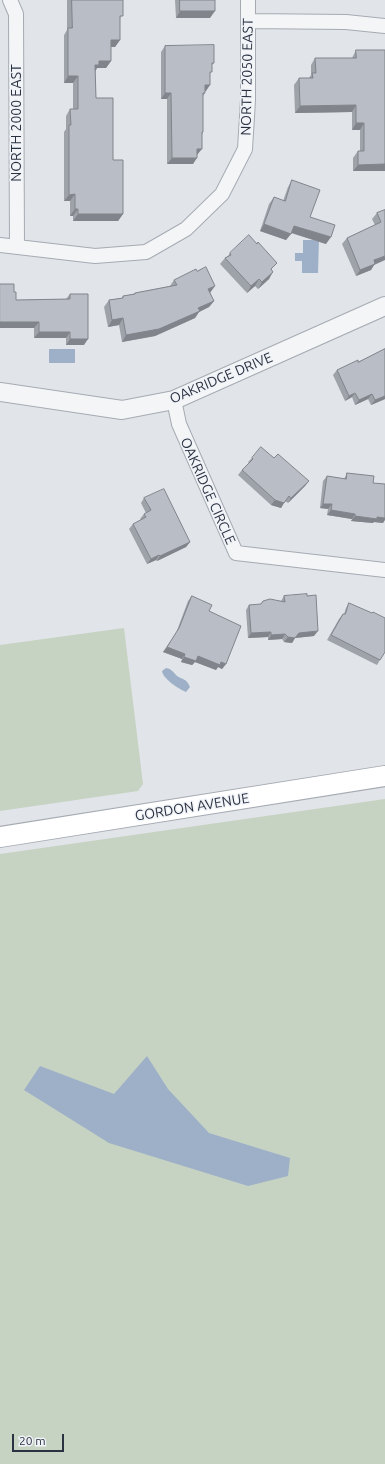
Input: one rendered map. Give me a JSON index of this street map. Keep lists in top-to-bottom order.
{
  "streets": {
    "main road": ["GORDON AVENUE"],
    "street": [
      "NORTH 2050 EAST",
      "NORTH 2000 EAST",
      "OAKRIDGE DRIVE",
      "OAKRIDGE CIRCLE"
    ]
  },
  "crossings": [
    ["NORTH 2050 EAST", "NORTH 2000 EAST"],
    ["OAKRIDGE DRIVE", "OAKRIDGE CIRCLE"]
  ],
  "scale_bar": "20 m"
}
